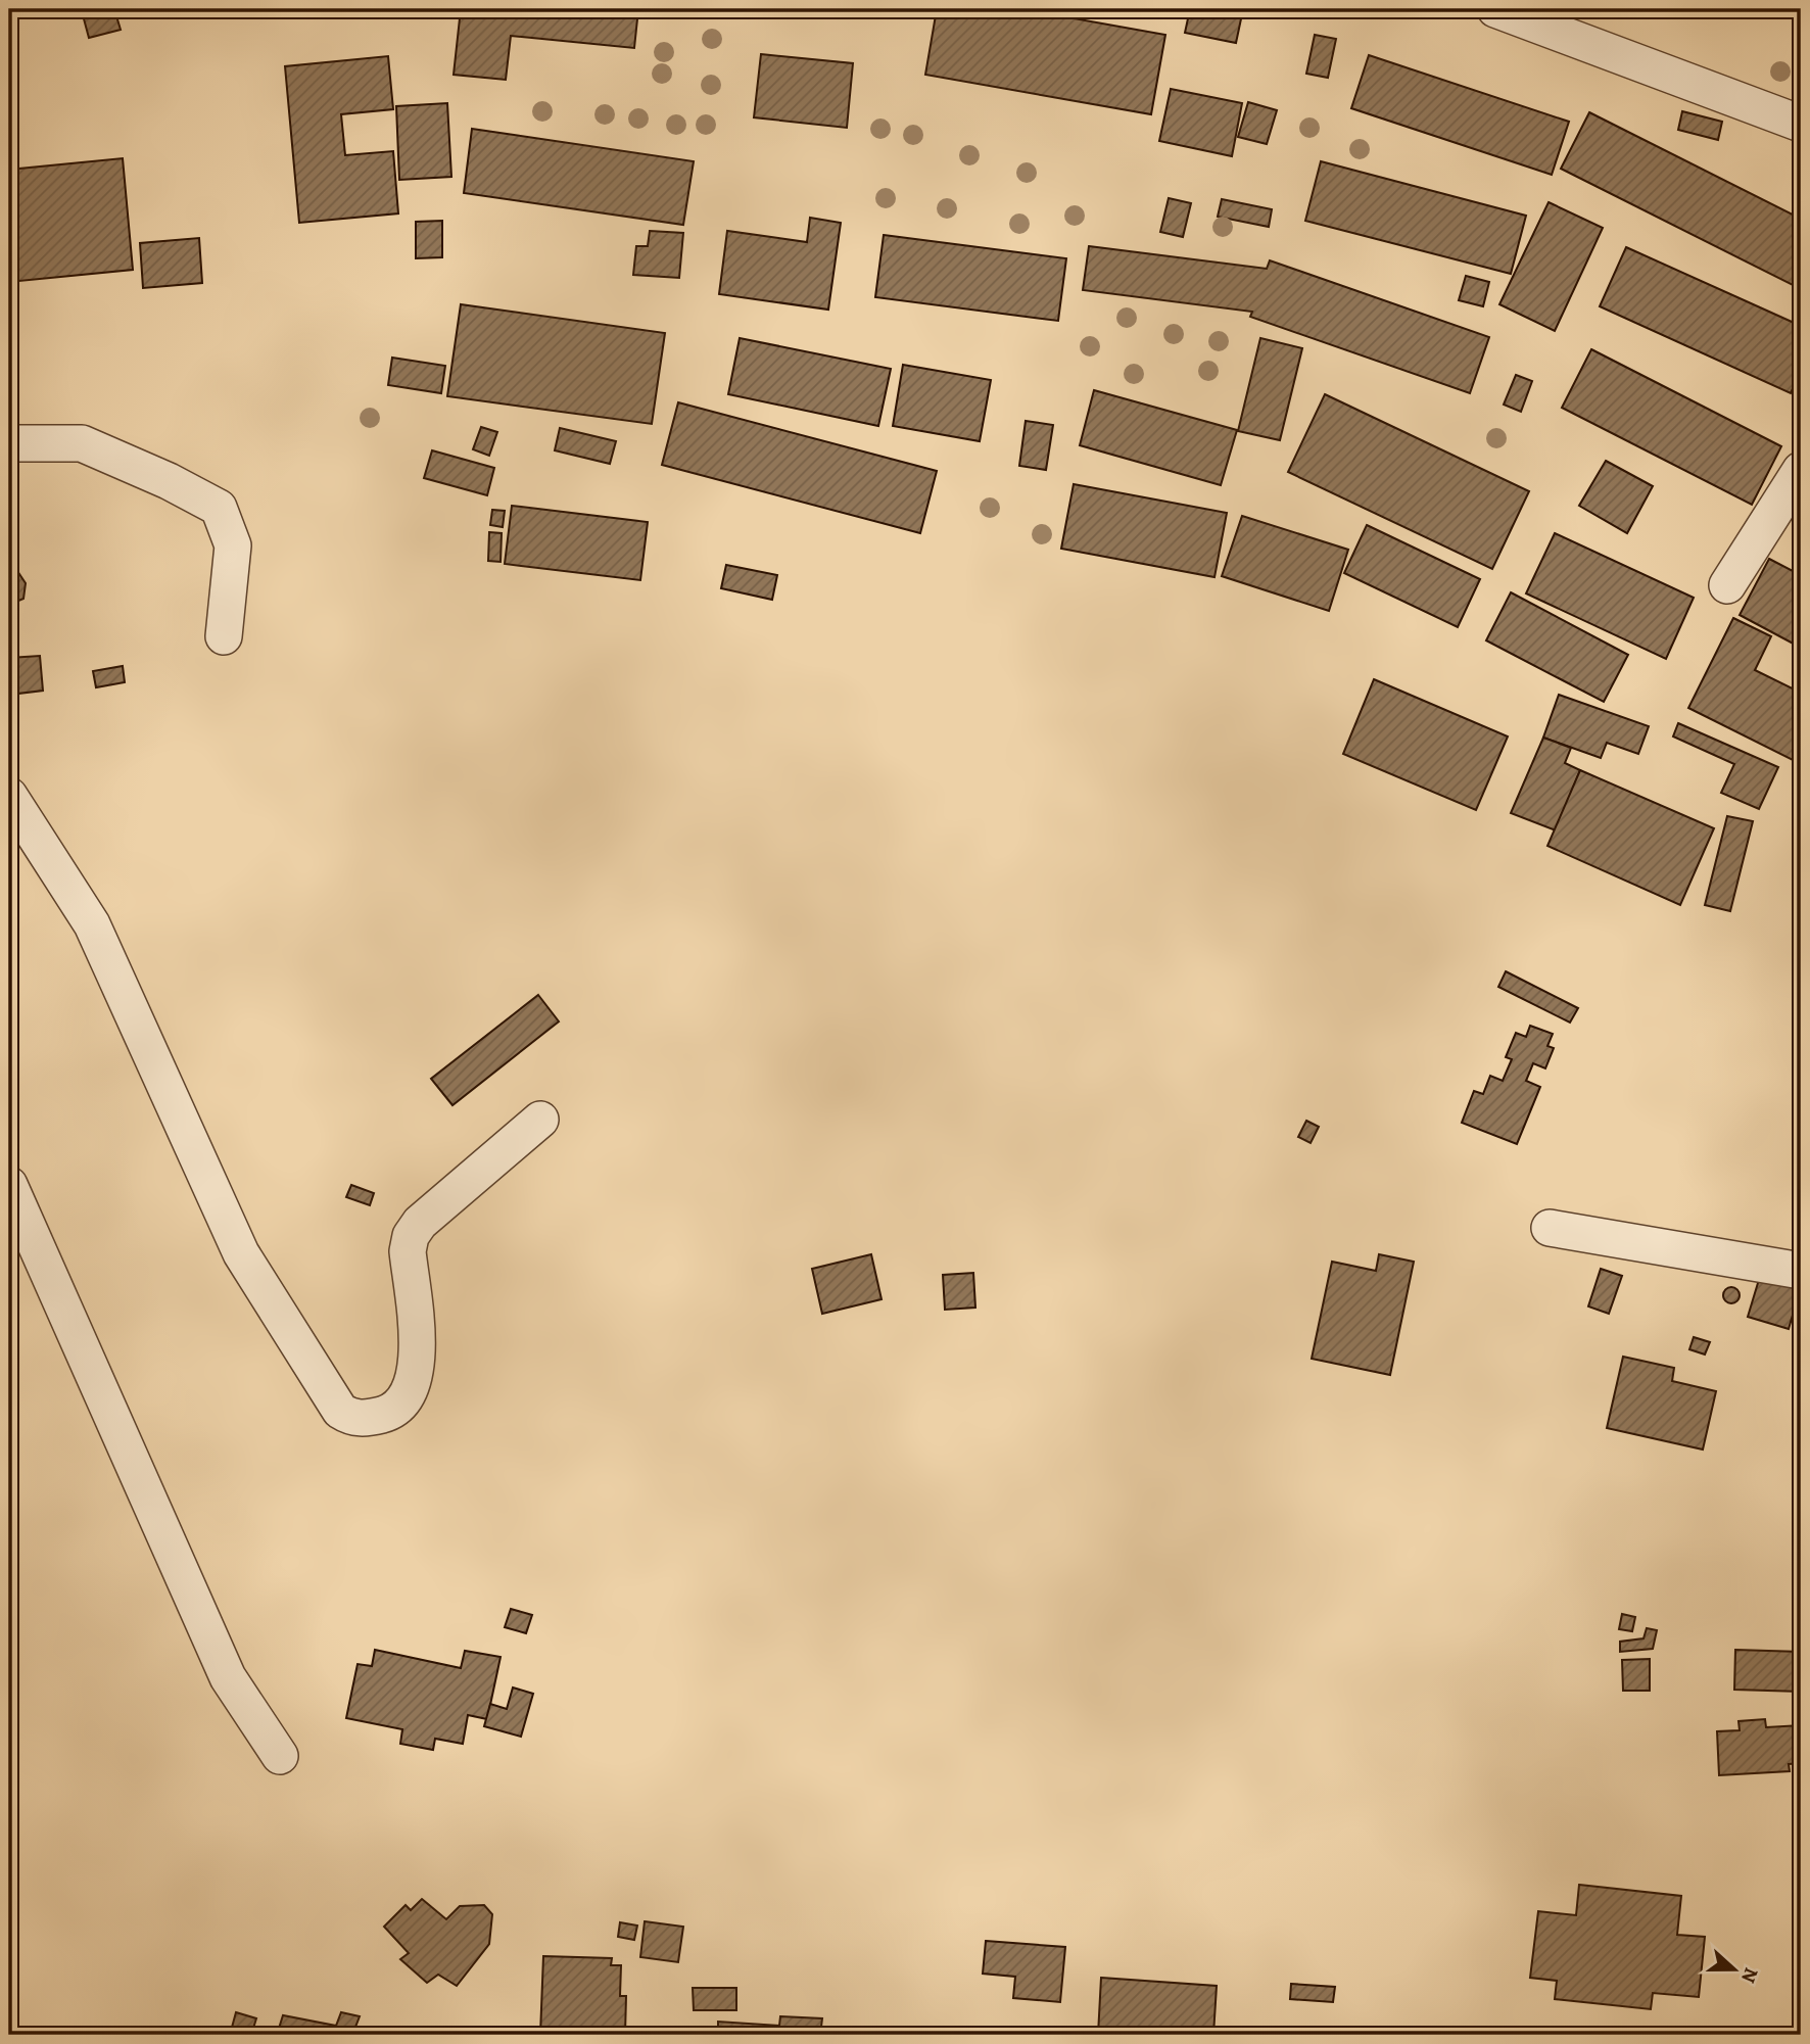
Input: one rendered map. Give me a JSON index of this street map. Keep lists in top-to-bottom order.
{
  "north": "right"
}
